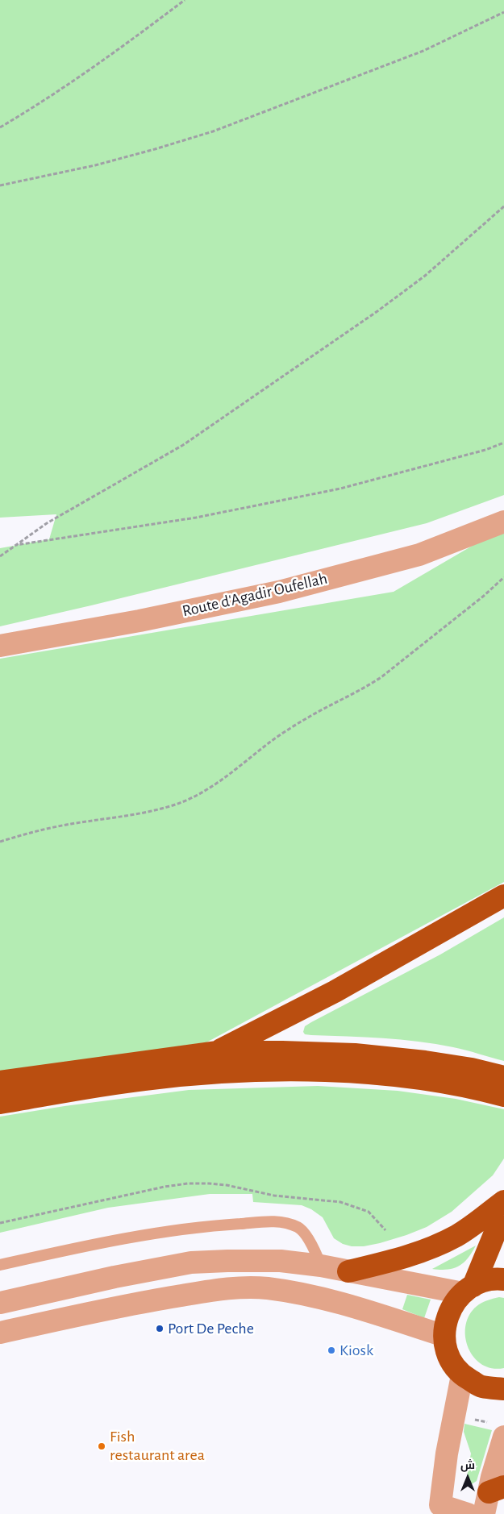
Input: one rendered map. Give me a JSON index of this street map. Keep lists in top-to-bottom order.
{
  "streets": {
    "street": ["Route d'Agadir Oufellah"]
  },
  "places": ["Port De Peche", "Kiosk", "Fish restaurant area"],
  "north": "top"
}
